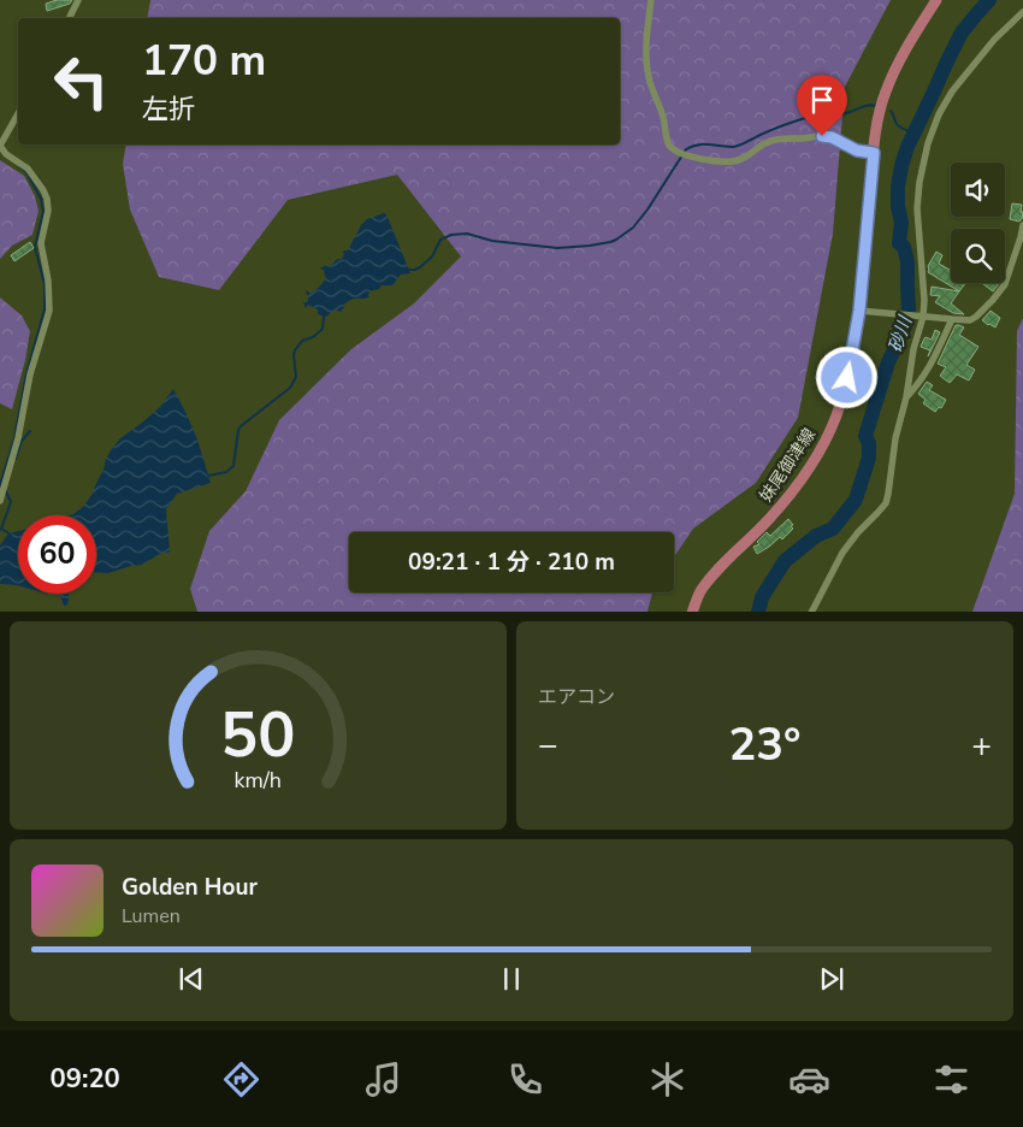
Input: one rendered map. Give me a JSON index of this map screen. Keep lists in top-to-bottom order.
{
  "streets": {
    "main road": ["妹尾御津線"]
  },
  "water": ["砂川"],
  "page": {
    "turn": ["170 m", "左折"],
    "limit": "60",
    "trip": "09:21 · 1 分 · 210 m",
    "tile": "エアコン",
    "heat": ["−", "23°", "+"],
    "song": ["Golden Hour", "Lumen"],
    "tabs": "09:20",
    "gauge": ["50", "km/h"]
  }
}
